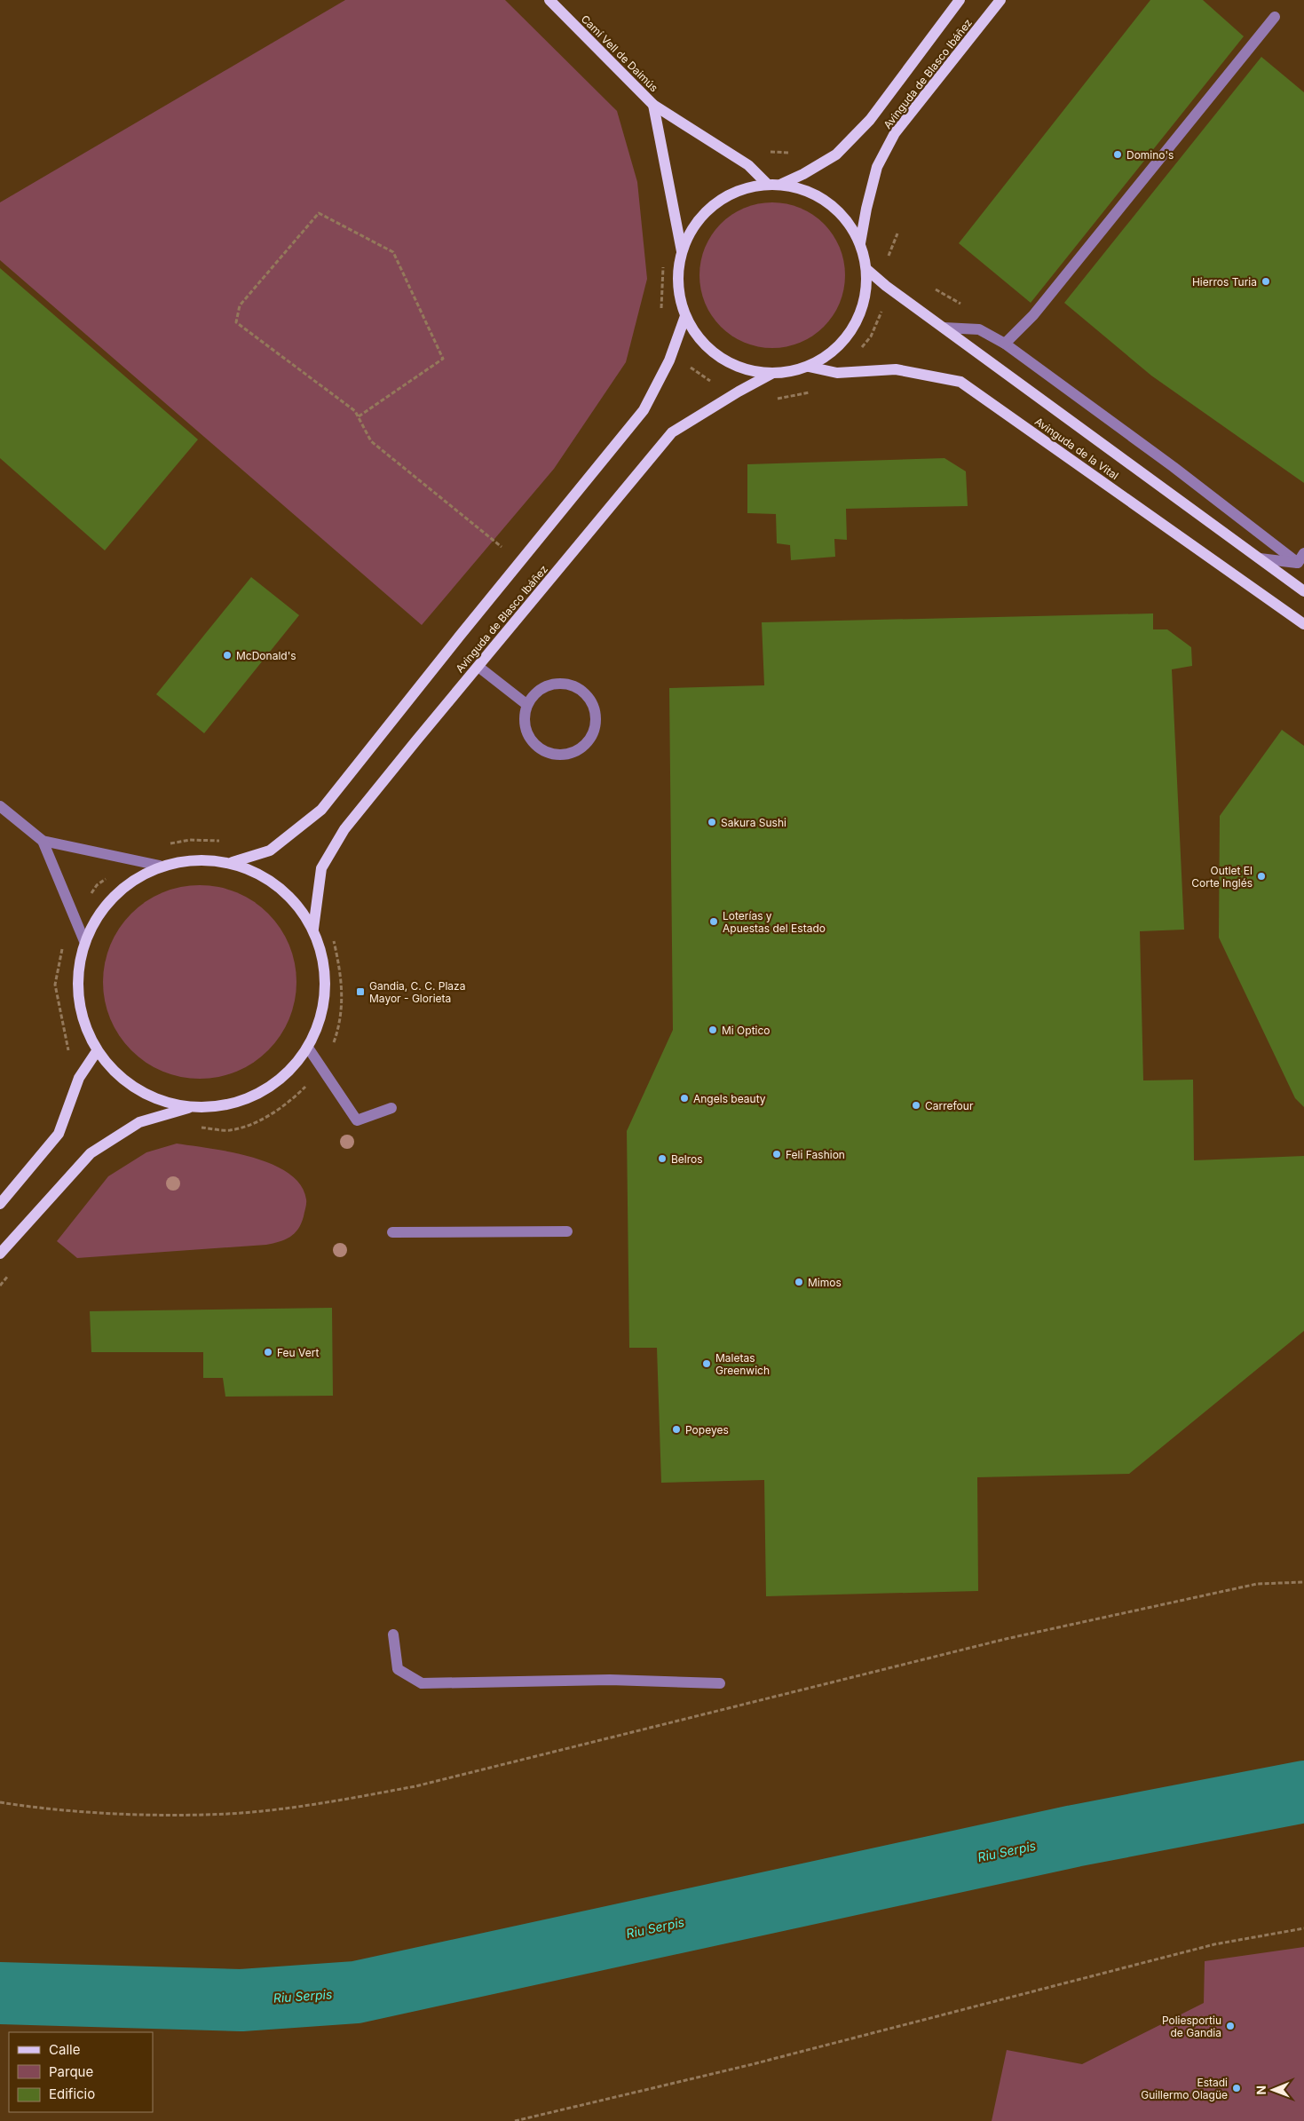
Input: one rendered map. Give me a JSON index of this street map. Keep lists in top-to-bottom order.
{
  "streets": {
    "main road": ["Camí Vell de Daimús", "Avinguda de Blasco Ibáñez", "Avinguda de la Vital"]
  },
  "water": ["Riu Serpis"],
  "places": {
    "other": [
      "Domino's",
      "Hierros Turia",
      "McDonald's",
      "Sakura Sushi",
      "Outlet El Corte Inglés",
      "Loterías y Apuestas del Estado",
      "Mi Optico",
      "Angels beauty",
      "Carrefour",
      "Feli Fashion",
      "Belros",
      "Mimos",
      "Feu Vert",
      "Maletas Greenwich",
      "Popeyes",
      "Poliesportiu de Gandia",
      "Estadi Guillermo Olagüe"
    ],
    "transit": ["Gandia, C. C. Plaza Mayor - Glorieta"]
  },
  "legend": ["Calle", "Parque", "Edificio"],
  "north": "left"
}
